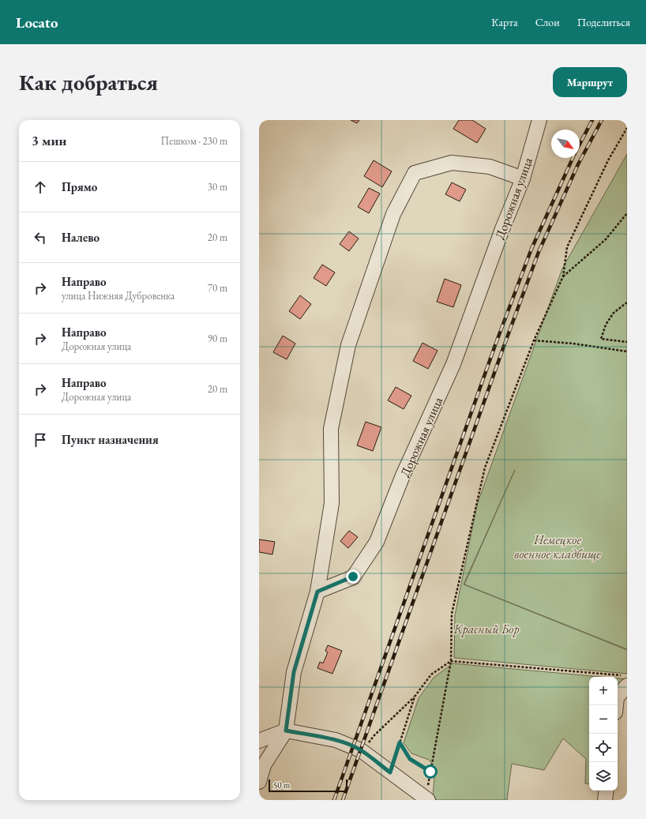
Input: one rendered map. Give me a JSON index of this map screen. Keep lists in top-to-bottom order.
{
  "streets": {
    "street": ["Дорожная улица"]
  },
  "parks": ["Немецкое военное кладбище", "Красный Бор"],
  "scale_bar": "50 m",
  "north": "bottom right",
  "page": {
    "header": "Locato",
    "nav": ["Карта", "Слои", "Поделиться"],
    "buttons": "Маршрут",
    "title": "Как добраться",
    "heading": ["3 мин", "Пешком · 230 m"],
    "list": [
      ["Прямо", "30 m"],
      ["Налево", "20 m"],
      ["Направо", "улица Нижняя Дубровенка", "70 m"],
      ["Направо", "Дорожная улица", "90 m"],
      ["Направо", "Дорожная улица", "20 m"],
      "Пункт назначения"
    ],
    "map_buttons": ["+", "−"],
    "scale": "50 m"
  }
}
